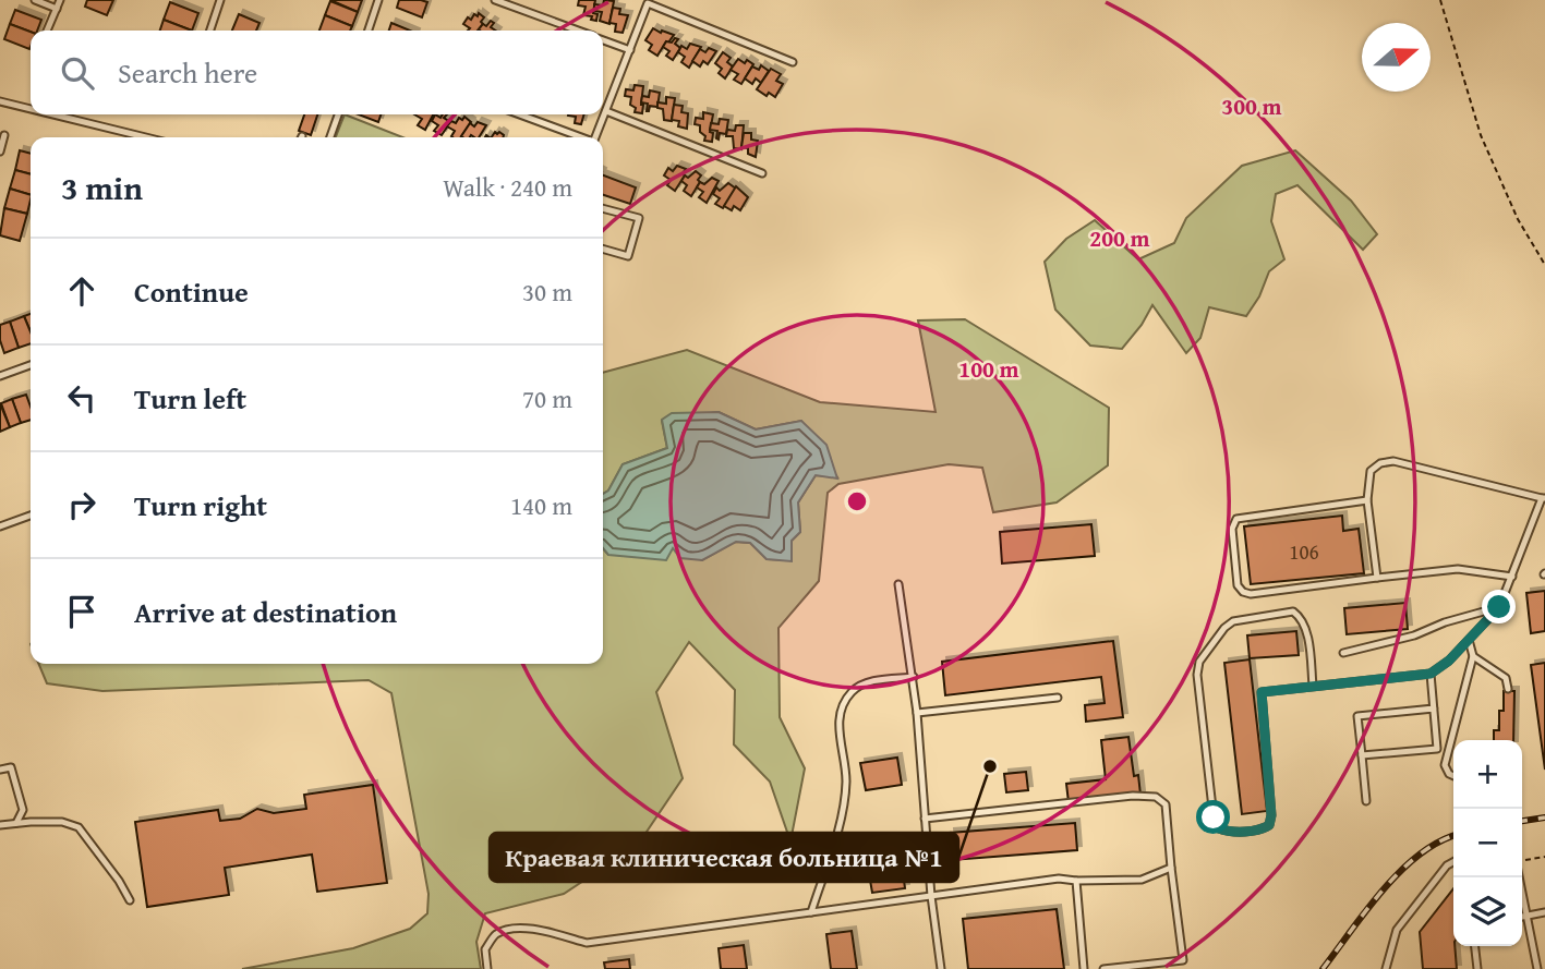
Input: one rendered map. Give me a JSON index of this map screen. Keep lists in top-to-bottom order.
{
  "places": ["Краевая клиническая больница №1"],
  "house_numbers": ["106"],
  "north": "right",
  "page": {
    "search": "Search here",
    "heading": ["3 min", "Walk · 240 m"],
    "list": [
      ["Continue", "30 m"],
      ["Turn left", "70 m"],
      ["Turn right", "140 m"],
      "Arrive at destination"
    ],
    "map_buttons": ["+", "−"]
  },
  "rings": ["300 m", "200 m", "100 m"]
}
